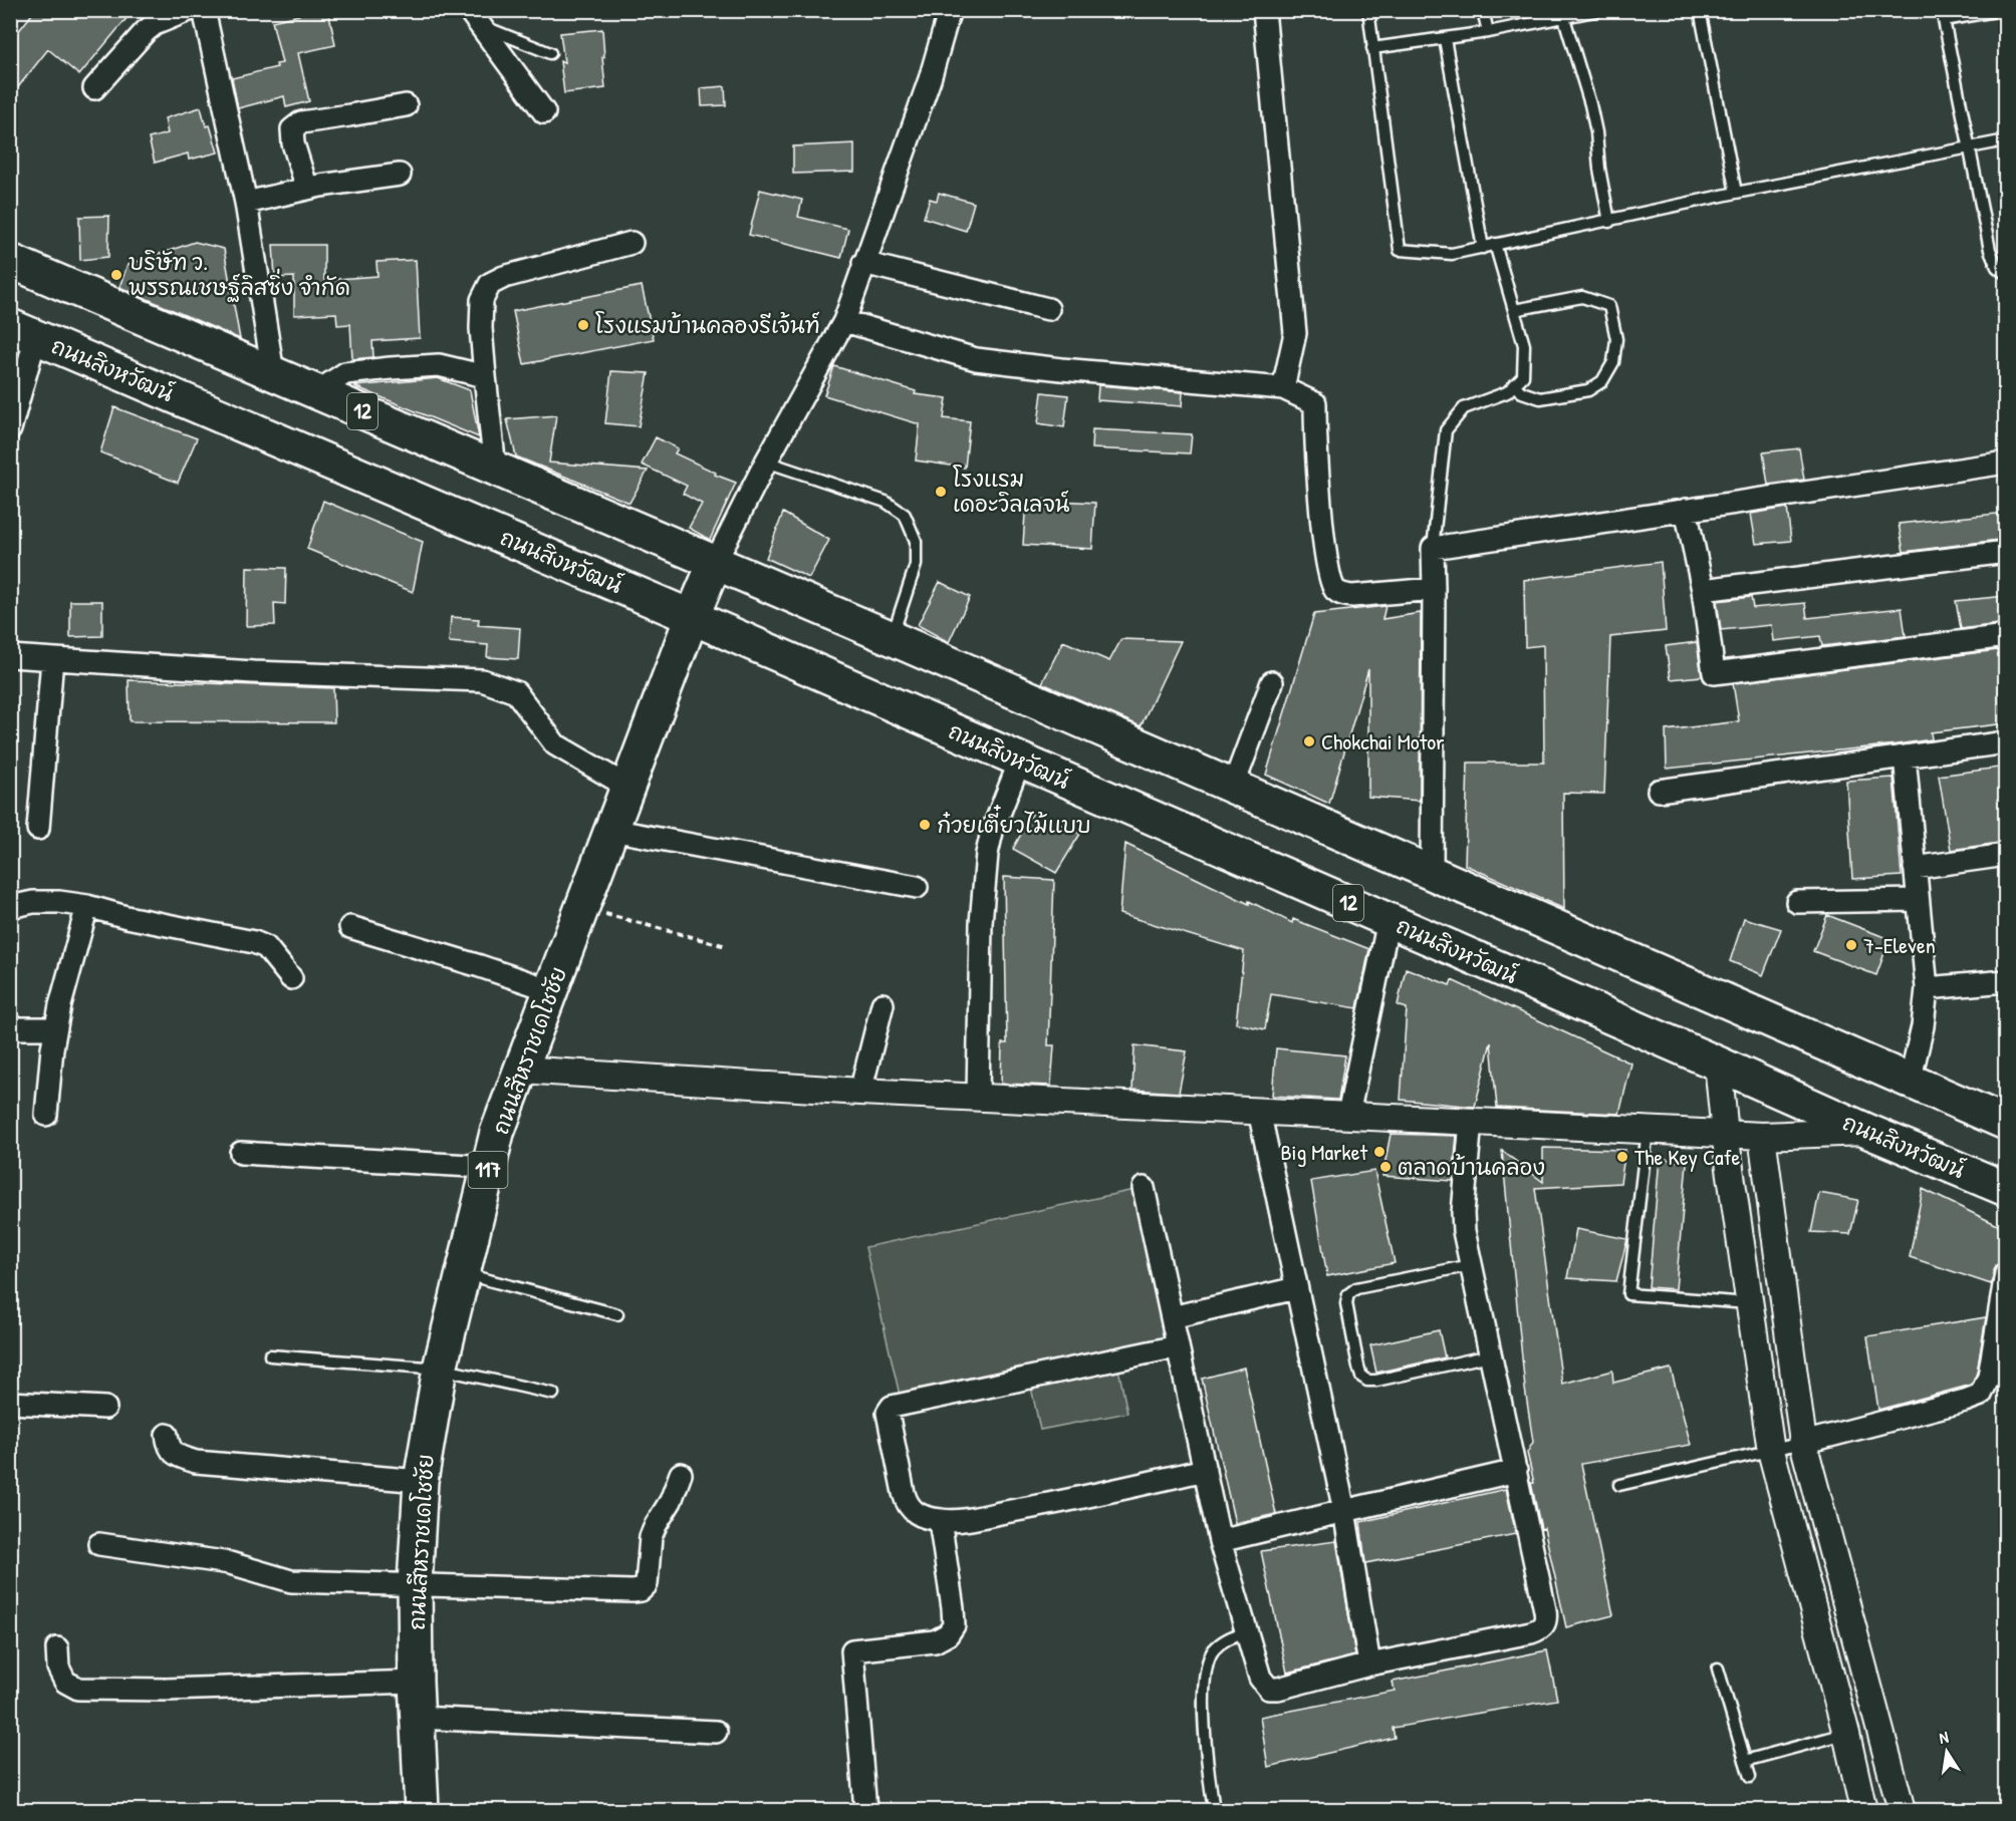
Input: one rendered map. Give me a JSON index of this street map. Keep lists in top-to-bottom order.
{
  "streets": {
    "main road": [
      "ถนนสิงหวัฒน์",
      "12",
      "ถนนสีหราชเดโชชัย",
      "117"
    ]
  },
  "crossings": [
    ["ถนนสิงหวัฒน์", "ถนนสีหราชเดโชชัย"],
    ["12", "ถนนสีหราชเดโชชัย"]
  ],
  "places": [
    "บริษัท ว. พรรณเชษฐ์ลิสซิ่ง จำกัด",
    "โรงแรมบ้านคลองรีเจ้นท์",
    "โรงแรม เดอะวิลเลจน์",
    "Chokchai Motor",
    "ก๋วยเตี๋ยวไม้แบบ",
    "7-Eleven",
    "Big Market",
    "The Key Cafe",
    "ตลาดบ้านคลอง"
  ],
  "north": "top"
}
